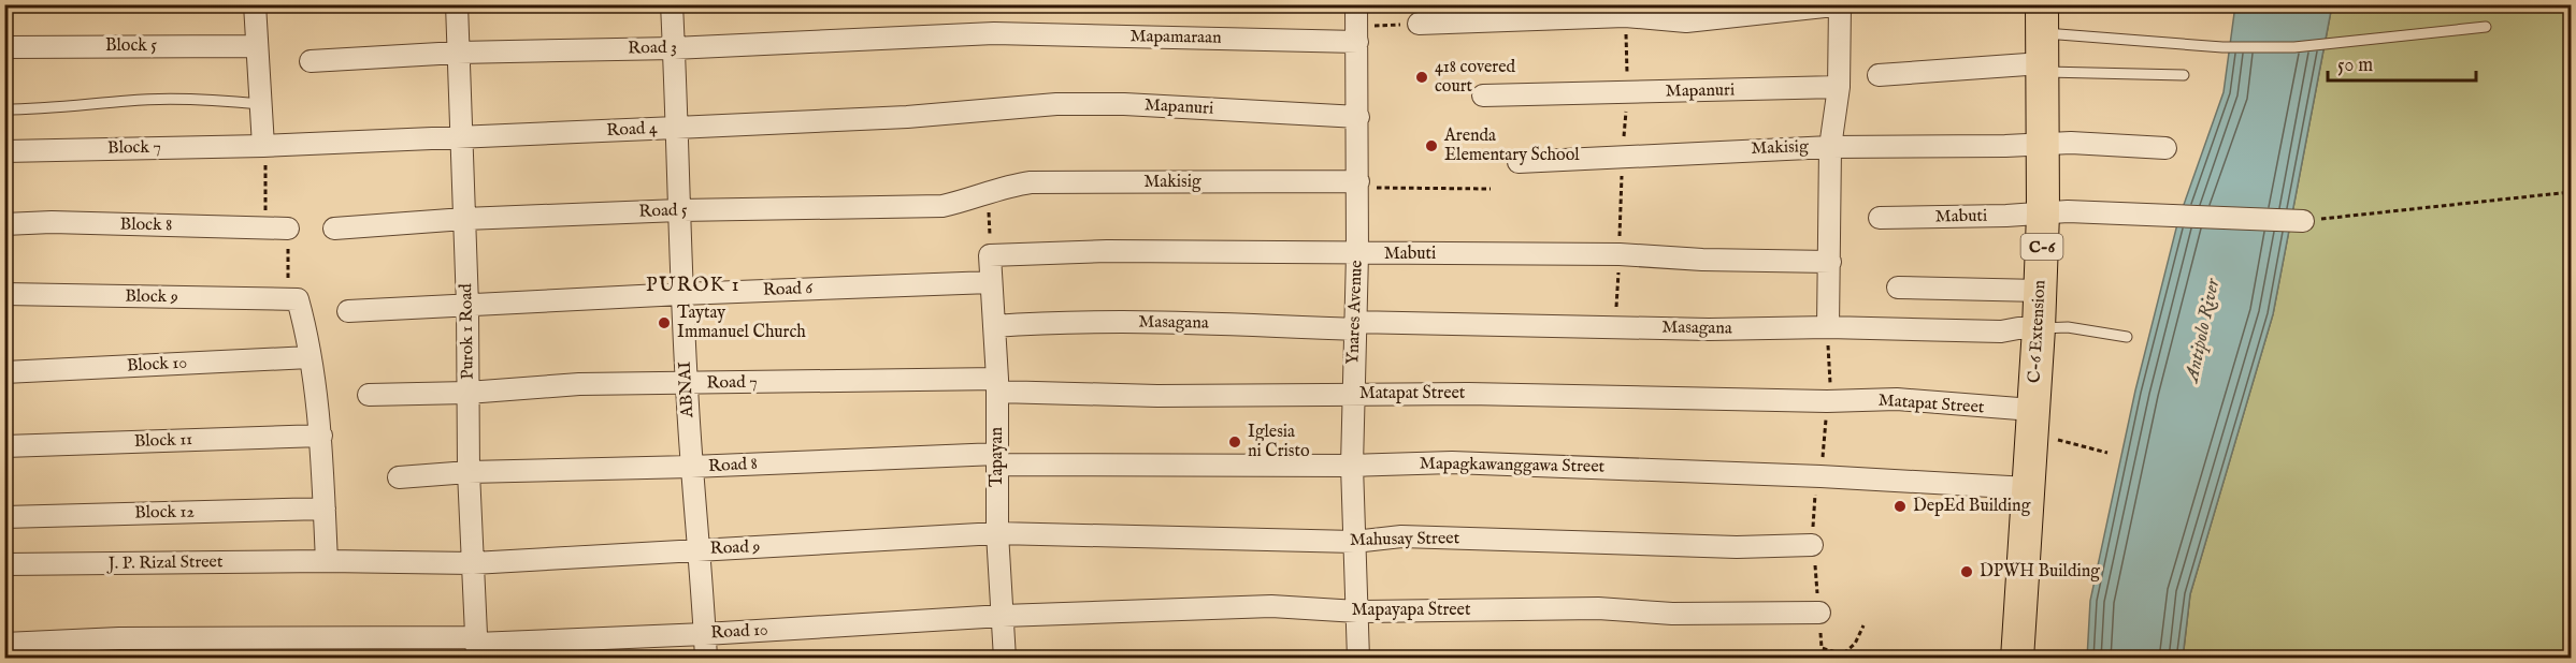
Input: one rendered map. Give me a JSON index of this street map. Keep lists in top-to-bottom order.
{
  "streets": {
    "main road": ["C-6", "C-6 Extension"],
    "street": [
      "Mapamaraan",
      "Block 5",
      "Road 3",
      "Mapanuri",
      "Road 4",
      "Block 7",
      "Makisig",
      "Road 5",
      "Mabuti",
      "Block 8",
      "Road 6",
      "Block 9",
      "Ynares Avenue",
      "Masagana",
      "Purok 1 Road",
      "Block 10",
      "Road 7",
      "ABNAI",
      "Matapat Street",
      "Block 11",
      "Tapayan",
      "Road 8",
      "Mapagkawanggawa Street",
      "Block 12",
      "Mahusay Street",
      "Road 9",
      "J. P. Rizal Street",
      "Mapayapa Street",
      "Road 10"
    ]
  },
  "crossings": [
    ["Mapamaraan", "Road 3"],
    ["Mapamaraan", "Ynares Avenue"],
    ["Road 3", "Purok 1 Road"],
    ["Road 3", "ABNAI"],
    ["Mapanuri", "Road 4"],
    ["Mapanuri", "Ynares Avenue"],
    ["Road 4", "Block 7"],
    ["Road 4", "Purok 1 Road"],
    ["Road 4", "ABNAI"],
    ["Makisig", "Road 5"],
    ["Makisig", "Ynares Avenue"],
    ["Makisig", "C-6 Extension"],
    ["Road 5", "Purok 1 Road"],
    ["Road 5", "ABNAI"],
    ["Mabuti", "Ynares Avenue"],
    ["Mabuti", "C-6 Extension"],
    ["Mabuti", "Tapayan"],
    ["Road 6", "Purok 1 Road"],
    ["Road 6", "ABNAI"],
    ["Road 6", "Tapayan"],
    ["Ynares Avenue", "Masagana"],
    ["Ynares Avenue", "Matapat Street"],
    ["Ynares Avenue", "Mapagkawanggawa Street"],
    ["Ynares Avenue", "Mahusay Street"],
    ["Ynares Avenue", "Mapayapa Street"],
    ["Masagana", "C-6 Extension"],
    ["Masagana", "Tapayan"],
    ["Purok 1 Road", "Road 7"],
    ["Purok 1 Road", "Road 8"],
    ["Purok 1 Road", "Road 9"],
    ["Purok 1 Road", "Road 10"],
    ["C-6 Extension", "Matapat Street"],
    ["C-6 Extension", "Mapagkawanggawa Street"],
    ["Road 7", "ABNAI"],
    ["Road 7", "Matapat Street"],
    ["Road 7", "Tapayan"],
    ["ABNAI", "Road 8"],
    ["ABNAI", "Road 9"],
    ["ABNAI", "Road 10"],
    ["Matapat Street", "Tapayan"],
    ["Tapayan", "Road 8"],
    ["Tapayan", "Mapagkawanggawa Street"],
    ["Tapayan", "Mahusay Street"],
    ["Tapayan", "Road 9"],
    ["Tapayan", "Mapayapa Street"],
    ["Tapayan", "Road 10"],
    ["Road 8", "Mapagkawanggawa Street"],
    ["Mahusay Street", "Road 9"],
    ["Road 9", "J. P. Rizal Street"],
    ["Mapayapa Street", "Road 10"]
  ],
  "districts": ["PUROK 1"],
  "water": ["Antipolo River"],
  "places": [
    "418 covered court",
    "Arenda Elementary School",
    "Taytay Immanuel Church",
    "Iglesia ni Cristo",
    "DepEd Building",
    "DPWH Building"
  ],
  "scale_bar": "50 m"
}
